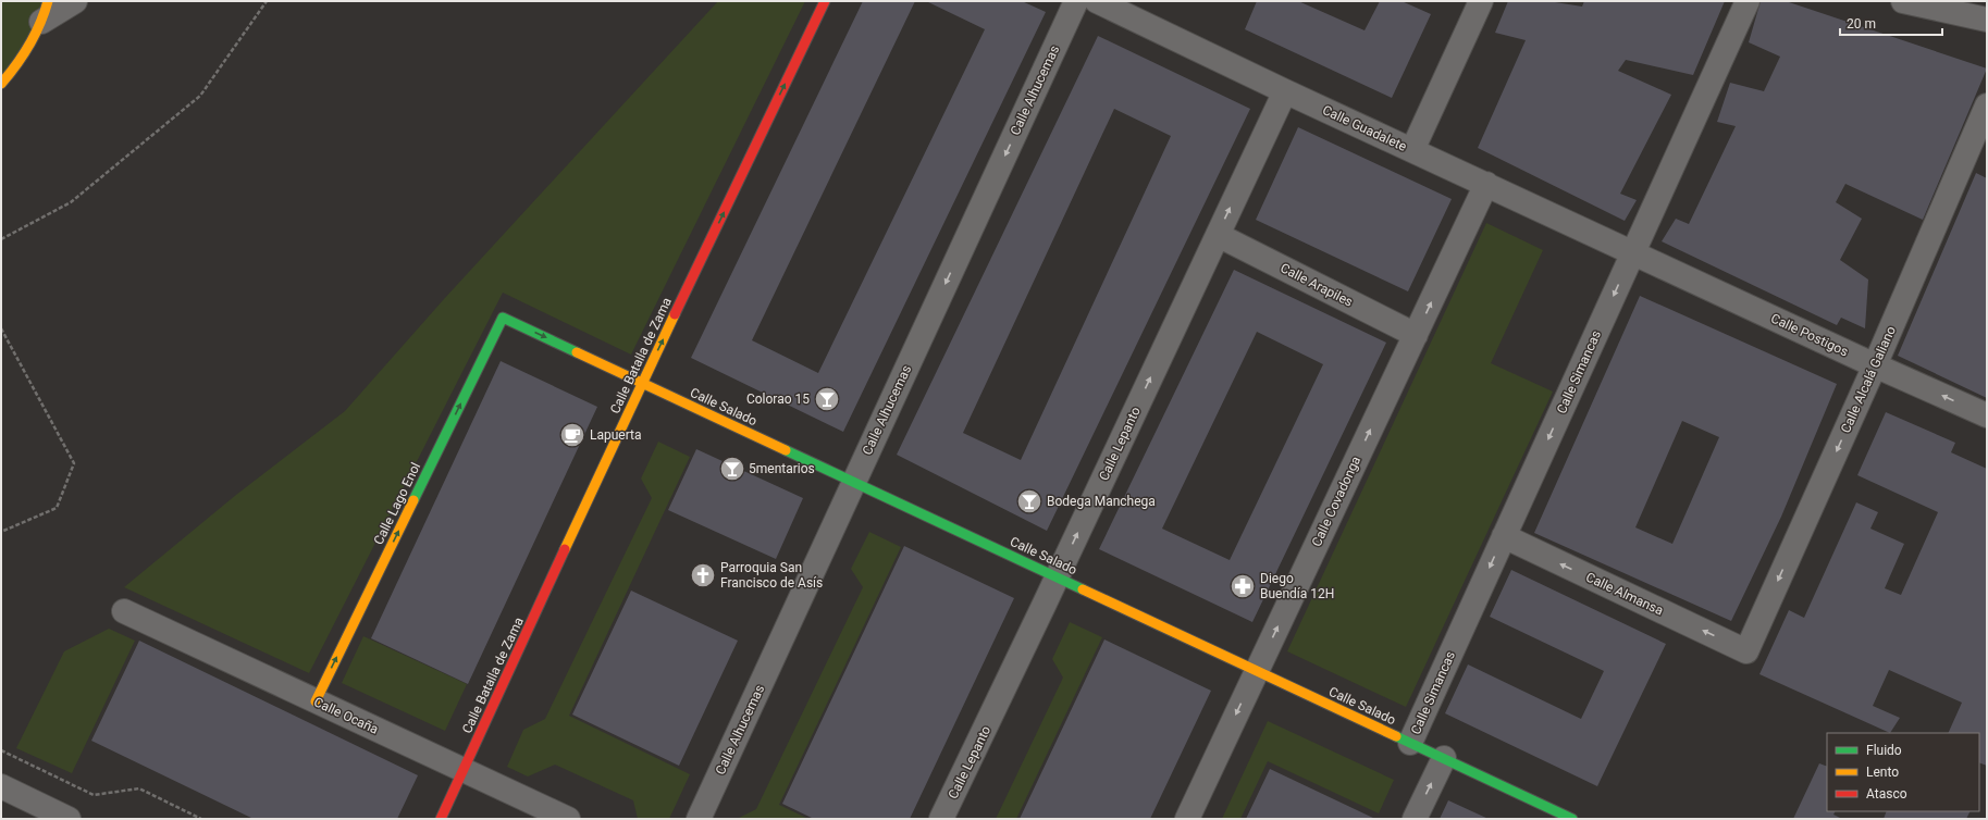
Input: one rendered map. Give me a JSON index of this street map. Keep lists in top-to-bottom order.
{
  "streets": {
    "street": [
      "Calle Alhucemas",
      "Calle Guadalete",
      "Calle Arapiles",
      "Calle Postigos",
      "Calle Batalla de Zama",
      "Calle Simancas",
      "Calle Alcalá Galiano",
      "Calle Salado",
      "Calle Lepanto",
      "Calle Covadonga",
      "Calle Lago Enol",
      "Calle Almansa",
      "Calle Ocaña"
    ]
  },
  "crossings": [
    ["Calle Alhucemas", "Calle Salado"],
    ["Calle Guadalete", "Calle Postigos"],
    ["Calle Guadalete", "Calle Simancas"],
    ["Calle Guadalete", "Calle Lepanto"],
    ["Calle Guadalete", "Calle Covadonga"],
    ["Calle Arapiles", "Calle Lepanto"],
    ["Calle Arapiles", "Calle Covadonga"],
    ["Calle Postigos", "Calle Simancas"],
    ["Calle Postigos", "Calle Alcalá Galiano"],
    ["Calle Batalla de Zama", "Calle Salado"],
    ["Calle Batalla de Zama", "Calle Ocaña"],
    ["Calle Simancas", "Calle Salado"],
    ["Calle Simancas", "Calle Almansa"],
    ["Calle Alcalá Galiano", "Calle Almansa"],
    ["Calle Salado", "Calle Lepanto"],
    ["Calle Salado", "Calle Covadonga"],
    ["Calle Salado", "Calle Lago Enol"],
    ["Calle Lago Enol", "Calle Ocaña"]
  ],
  "one_way": [
    "Calle Alhucemas",
    "Calle Batalla de Zama",
    "Calle Simancas",
    "Calle Alcalá Galiano",
    "Calle Lepanto",
    "Calle Lago Enol",
    "Calle Almansa"
  ],
  "places": {
    "bar": ["Colorao 15", "5mentarios", "Bodega Manchega"],
    "cafe": ["Lapuerta"],
    "church": ["Parroquia San Francisco de Asís"],
    "pharmacy": ["Diego Buendía 12H"]
  },
  "legend": ["Fluido", "Lento", "Atasco"],
  "scale_bar": "20 m"
}
